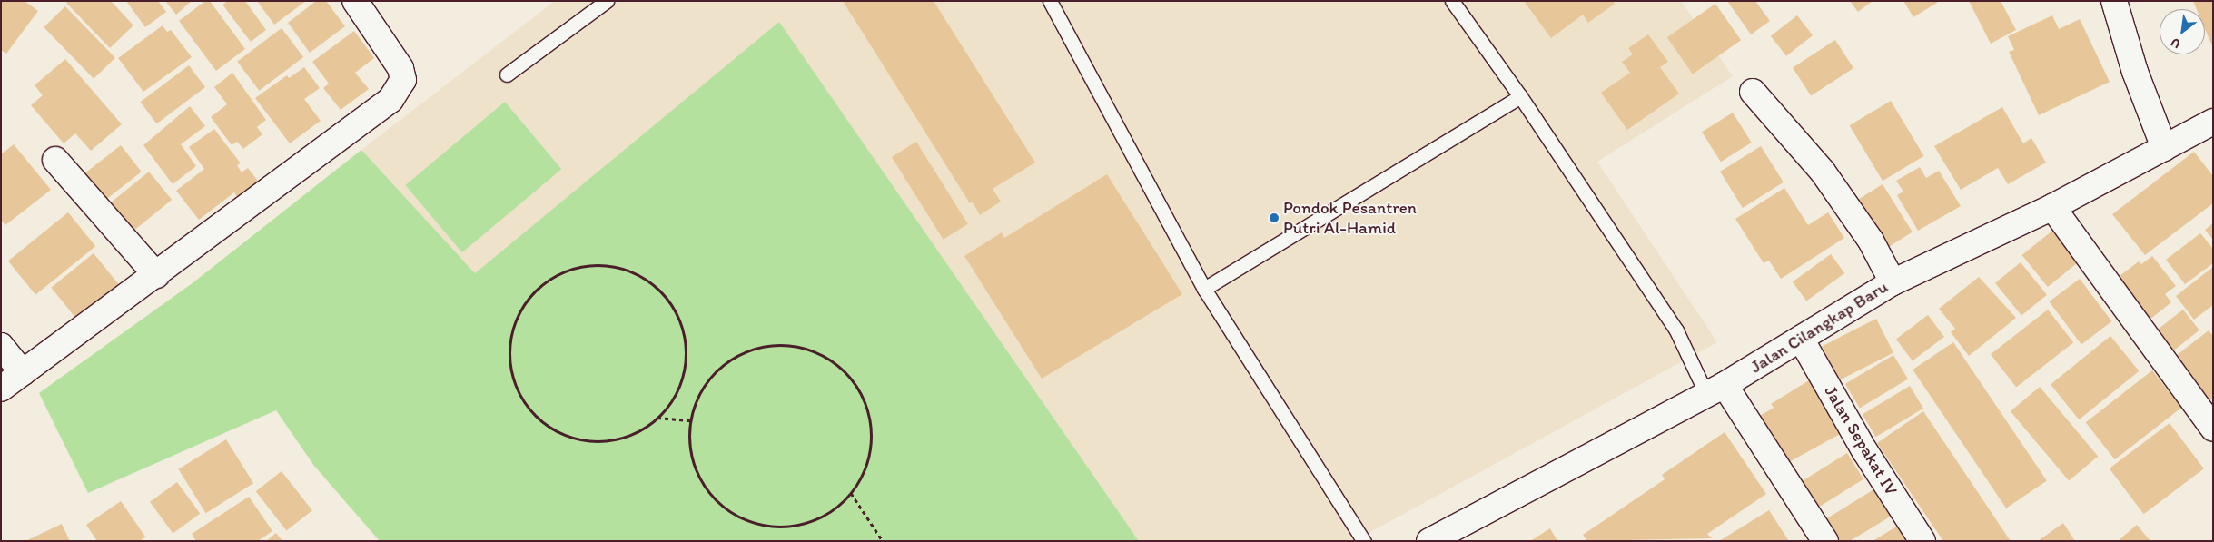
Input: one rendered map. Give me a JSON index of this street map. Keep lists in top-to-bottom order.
{
  "streets": {
    "street": ["Jalan Cilangkap Baru", "Jalan Sepakat IV"]
  },
  "crossings": [
    ["Jalan Cilangkap Baru", "Jalan Sepakat IV"]
  ],
  "places": ["Pondok Pesantren Putri Al-Hamid"],
  "north": "bottom left"
}
